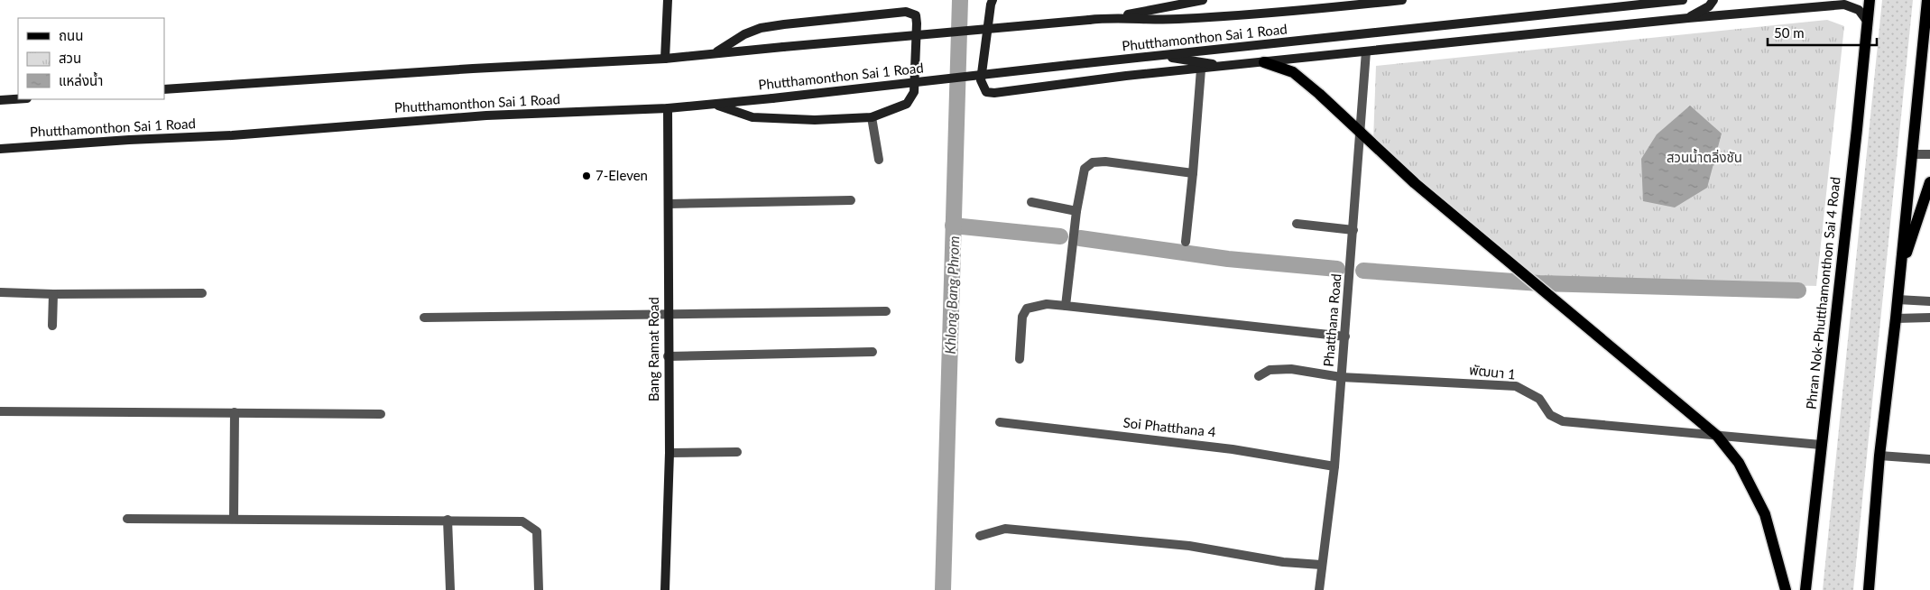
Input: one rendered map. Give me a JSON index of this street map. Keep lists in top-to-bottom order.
{
  "streets": {
    "main road": ["Phutthamonthon Sai 1 Road", "Phran Nok-Phutthamonthon Sai 4 Road", "Bang Ramat Road"],
    "street": ["Phatthana Road", "พัฒนา 1", "Soi Phatthana 4"]
  },
  "crossings": [
    ["Phutthamonthon Sai 1 Road", "Bang Ramat Road"],
    ["Phran Nok-Phutthamonthon Sai 4 Road", "พัฒนา 1"],
    ["Phatthana Road", "พัฒนา 1"],
    ["Phatthana Road", "Soi Phatthana 4"]
  ],
  "water": ["Khlong Bang Phrom"],
  "parks": ["สวนน้ำตลิ่งชัน"],
  "places": ["7-Eleven"],
  "legend": ["ถนน", "สวน", "แหล่งน้ำ"],
  "scale_bar": "50 m"
}
